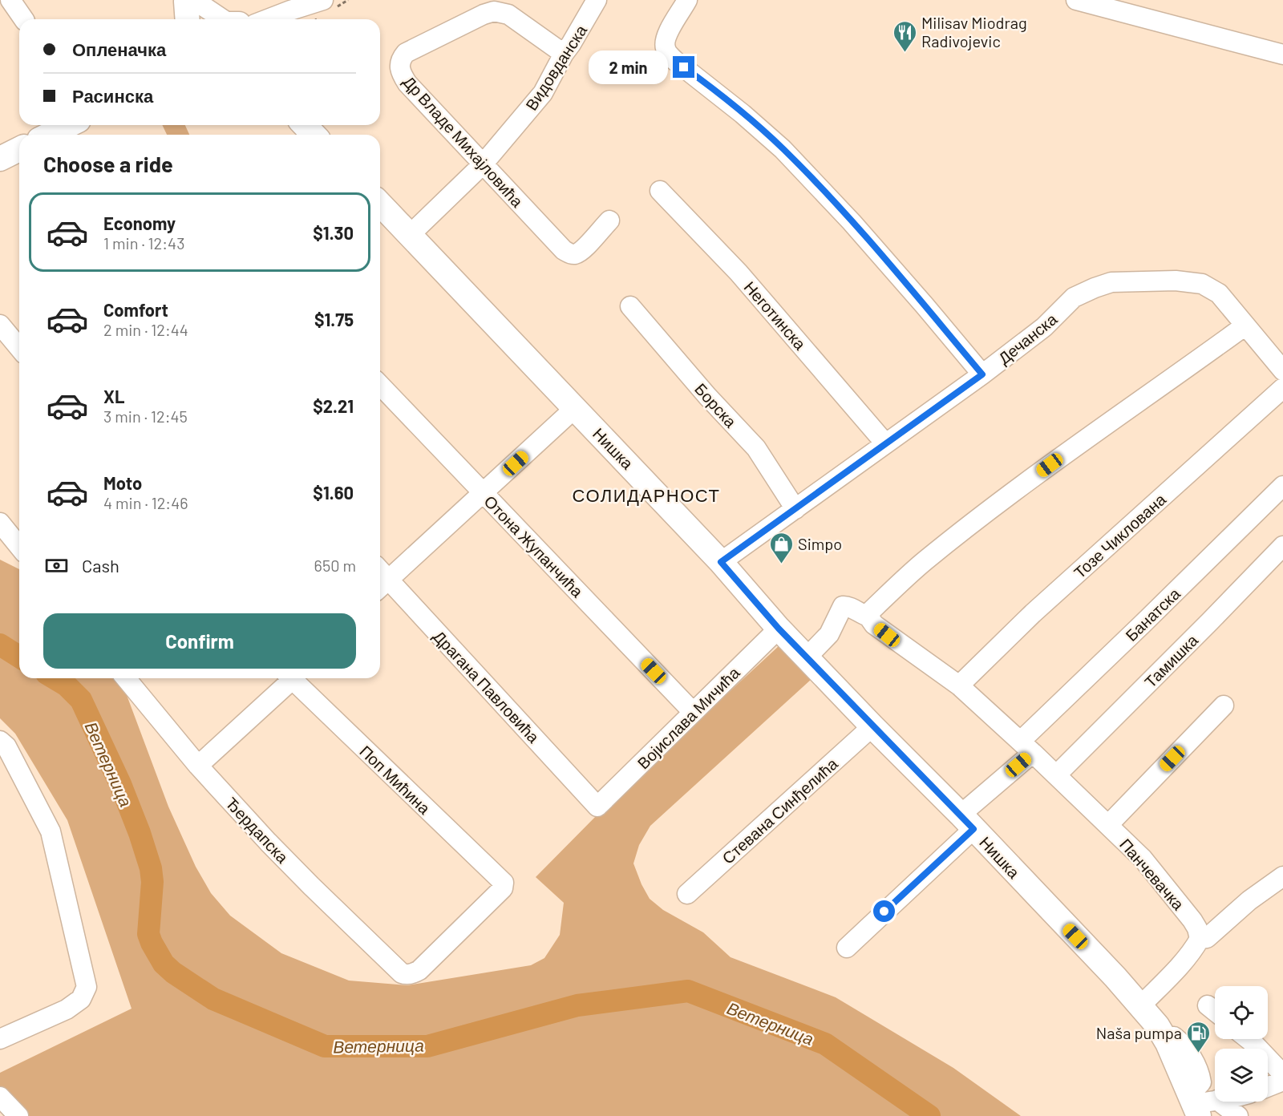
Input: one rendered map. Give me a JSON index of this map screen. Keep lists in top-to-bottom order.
{
  "streets": {
    "main road": ["Нишка"],
    "street": [
      "Видовданска",
      "Др Владе Михајловића",
      "Неготинска",
      "Дечанска",
      "Борска",
      "Тозе Чиклована",
      "Отона Жупанчића",
      "Банатска",
      "Тамишка",
      "Драгана Павловића",
      "Војислава Мичића",
      "Поп Мићина",
      "Стевана Синђелића",
      "Ђердапска",
      "Панчевачка"
    ]
  },
  "crossings": [
    ["Видовданска", "Др Владе Михајловића"],
    ["Видовданска", "Нишка"],
    ["Неготинска", "Дечанска"],
    ["Дечанска", "Борска"],
    ["Дечанска", "Нишка"],
    ["Нишка", "Банатска"],
    ["Нишка", "Војислава Мичића"],
    ["Нишка", "Стевана Синђелића"],
    ["Нишка", "Панчевачка"],
    ["Тозе Чиклована", "Панчевачка"],
    ["Отона Жупанчића", "Војислава Мичића"],
    ["Банатска", "Панчевачка"],
    ["Тамишка", "Панчевачка"],
    ["Драгана Павловића", "Војислава Мичића"],
    ["Поп Мићина", "Ђердапска"]
  ],
  "districts": ["СОЛИДАРНОСТ"],
  "water": ["Ветерница"],
  "places": {
    "restaurant": ["Milisav Miodrag Radivojevic"],
    "shop": ["Simpo"],
    "fuel station": ["Naša pumpa"]
  },
  "page": {
    "banner": ["Опленачка", "Расинска"],
    "bubble": "2 min",
    "heading": "Choose a ride",
    "list": [
      {
        "name": "Economy",
        "note": "1 min · 12:43",
        "value": "$1.30"
      },
      {
        "name": "Comfort",
        "note": "2 min · 12:44",
        "value": "$1.75"
      },
      {
        "name": "XL",
        "note": "3 min · 12:45",
        "value": "$2.21"
      },
      {
        "name": "Moto",
        "note": "4 min · 12:46",
        "value": "$1.60"
      }
    ],
    "pay": ["Cash", "650 m"],
    "buttons": "Confirm"
  }
}
